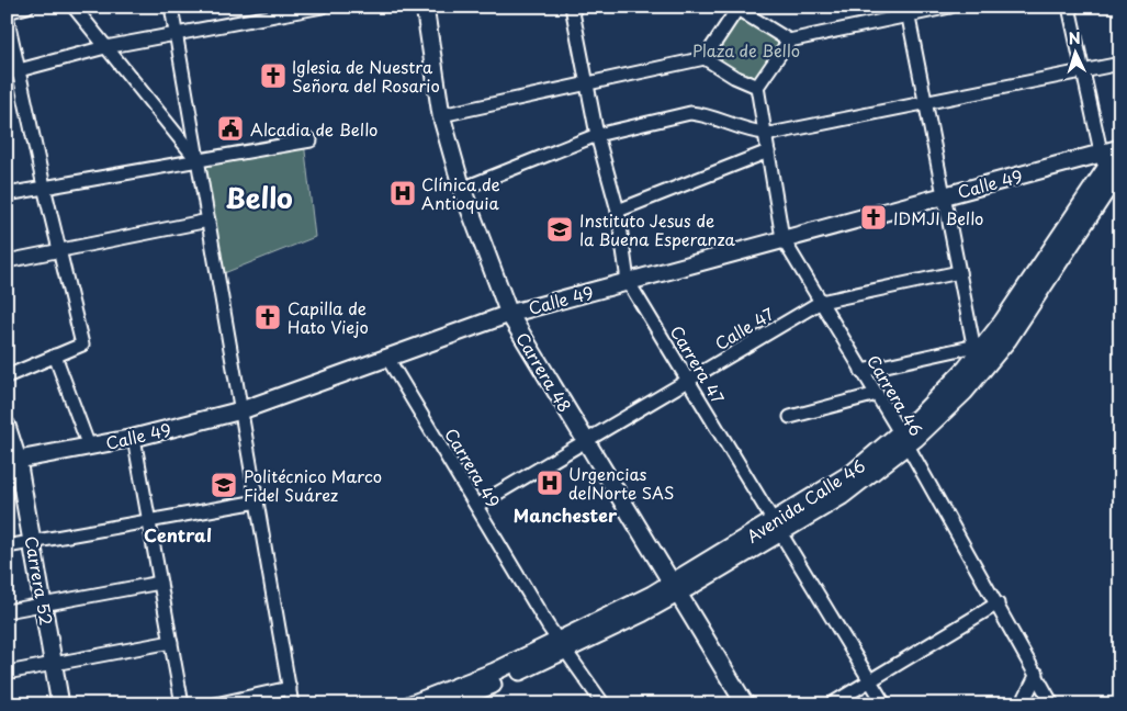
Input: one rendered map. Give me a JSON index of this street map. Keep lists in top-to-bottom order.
{
  "streets": {
    "main road": [
      "Calle 49",
      "Carrera 48",
      "Avenida Calle 46",
      "Carrera 52"
    ],
    "street": [
      "Calle 47",
      "Carrera 47",
      "Carrera 46",
      "Carrera 49"
    ]
  },
  "crossings": [
    ["Calle 49", "Carrera 47"],
    ["Calle 49", "Carrera 48"],
    ["Calle 49", "Carrera 46"],
    ["Calle 49", "Carrera 49"],
    ["Calle 49", "Avenida Calle 46"],
    ["Calle 49", "Carrera 52"],
    ["Calle 47", "Carrera 47"],
    ["Calle 47", "Carrera 48"],
    ["Calle 47", "Carrera 46"],
    ["Calle 47", "Carrera 49"],
    ["Carrera 47", "Avenida Calle 46"],
    ["Carrera 48", "Avenida Calle 46"],
    ["Carrera 46", "Avenida Calle 46"],
    ["Carrera 49", "Avenida Calle 46"]
  ],
  "districts": ["Bello", "Manchester", "Central"],
  "parks": ["Plaza de Bello"],
  "places": {
    "church": ["Iglesia de Nuestra Señora del Rosario", "IDMJI Bello", "Capilla de Hato Viejo"],
    "public building": ["Alcadia de Bello"],
    "hospital": ["Clínica de Antioquia", "Urgencias delNorte SAS"],
    "school or university": ["Instituto Jesus de la Buena Esperanza", "Politécnico Marco Fidel Suárez"]
  },
  "north": "top"
}
